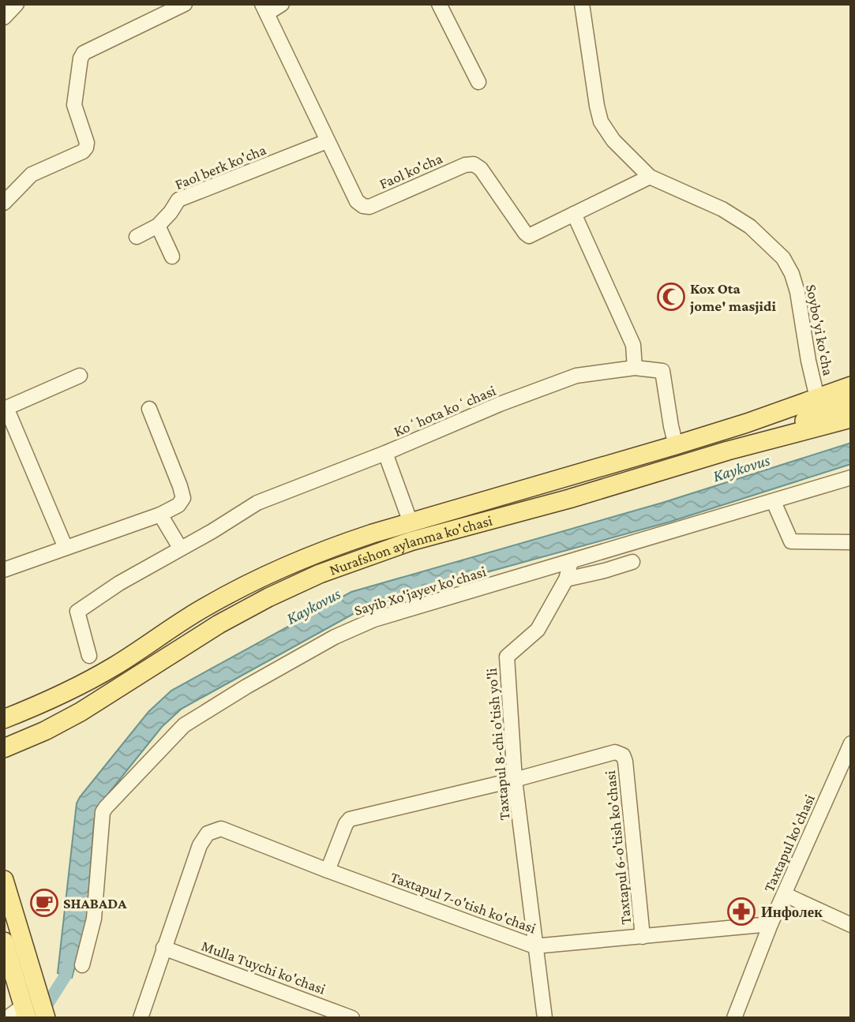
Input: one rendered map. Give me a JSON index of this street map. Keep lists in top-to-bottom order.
{
  "streets": {
    "main road": ["Nurafshon aylanma ko'chasi"],
    "street": [
      "Faol berk ko'cha",
      "Faol ko'cha",
      "Soybo'yi ko'cha",
      "Koʻhota koʻchasi",
      "Sayib Xo'jayev ko'chasi",
      "Taxtapul 8-chi o'tish yo'li",
      "Taxtapul ko'chasi",
      "Taxtapul 6-o'tish ko'chasi",
      "Taxtapul 7-o'tish ko'chasi",
      "Mulla Tuychi ko'chasi"
    ]
  },
  "crossings": [
    ["Faol berk ko'cha", "Faol ko'cha"],
    ["Faol ko'cha", "Soybo'yi ko'cha"],
    ["Soybo'yi ko'cha", "Nurafshon aylanma ko'chasi"],
    ["Koʻhota koʻchasi", "Nurafshon aylanma ko'chasi"],
    ["Sayib Xo'jayev ko'chasi", "Taxtapul 8-chi o'tish yo'li"],
    ["Taxtapul 8-chi o'tish yo'li", "Taxtapul 6-o'tish ko'chasi"],
    ["Taxtapul 8-chi o'tish yo'li", "Taxtapul 7-o'tish ko'chasi"],
    ["Taxtapul ko'chasi", "Taxtapul 7-o'tish ko'chasi"],
    ["Taxtapul 6-o'tish ko'chasi", "Taxtapul 7-o'tish ko'chasi"],
    ["Taxtapul 7-o'tish ko'chasi", "Mulla Tuychi ko'chasi"]
  ],
  "water": ["Kaykovus"],
  "places": {
    "mosque": ["Kox Ota jome' masjidi"],
    "cafe": ["SHABADA"],
    "pharmacy": ["Инфолек"]
  }
}
